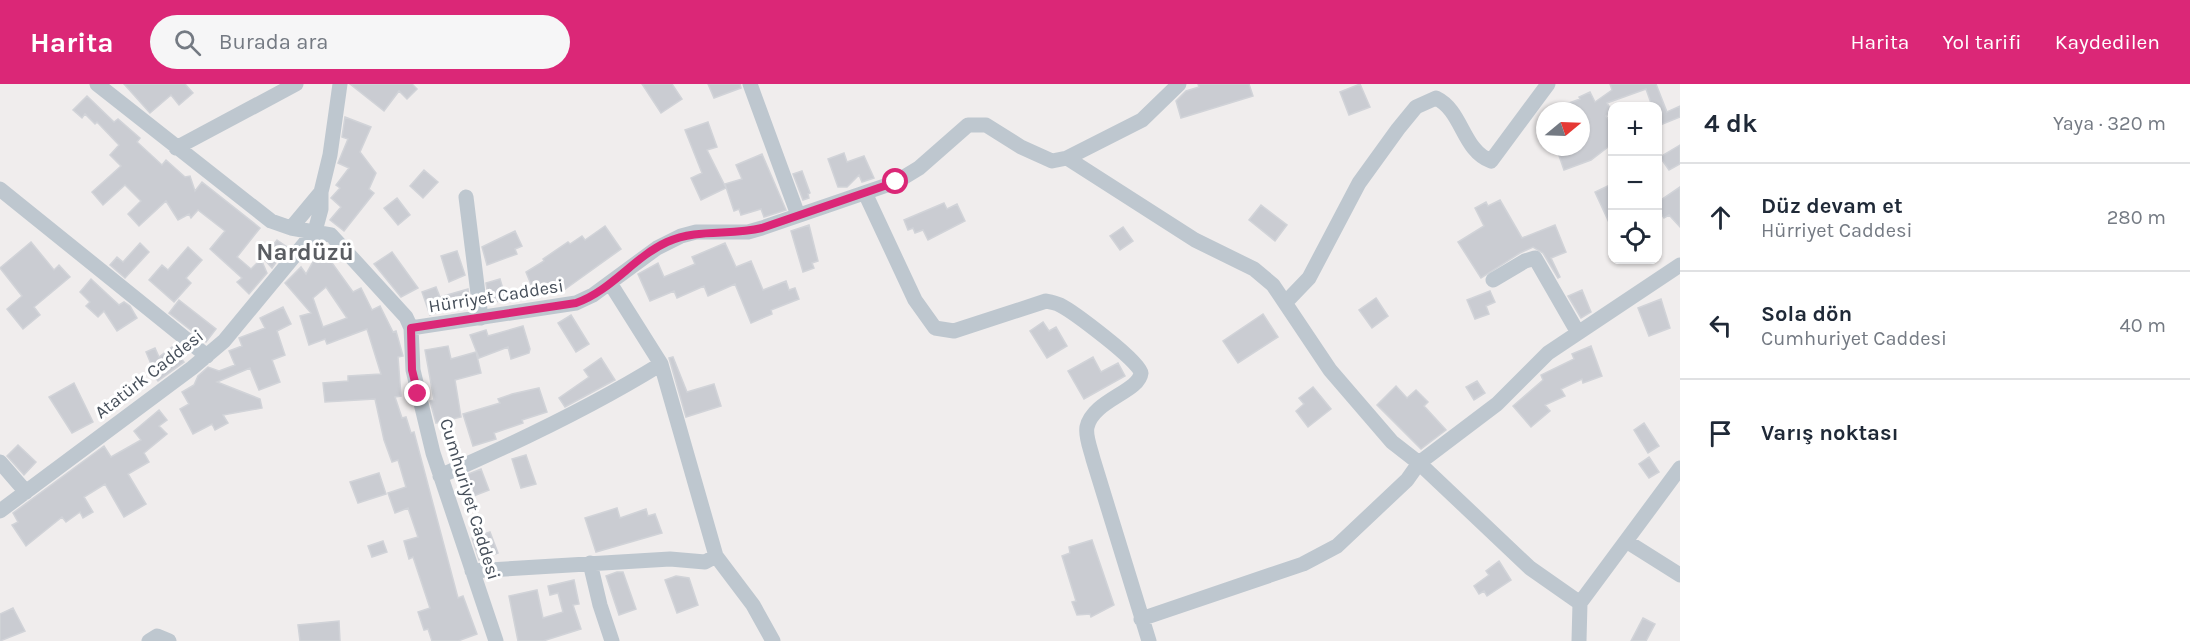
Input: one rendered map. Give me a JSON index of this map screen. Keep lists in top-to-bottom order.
{
  "streets": {
    "street": ["Hürriyet Caddesi", "Atatürk Caddesi", "Cumhuriyet Caddesi"]
  },
  "crossings": [
    ["Hürriyet Caddesi", "Cumhuriyet Caddesi"]
  ],
  "districts": ["Nardüzü"],
  "north": "right",
  "page": {
    "header": "Harita",
    "search": "Burada ara",
    "nav": ["Harita", "Yol tarifi", "Kaydedilen"],
    "heading": ["4 dk", "Yaya · 320 m"],
    "map_buttons": ["+", "−"],
    "list": [
      ["Düz devam et", "Hürriyet Caddesi", "280 m"],
      ["Sola dön", "Cumhuriyet Caddesi", "40 m"],
      "Varış noktası"
    ]
  }
}
